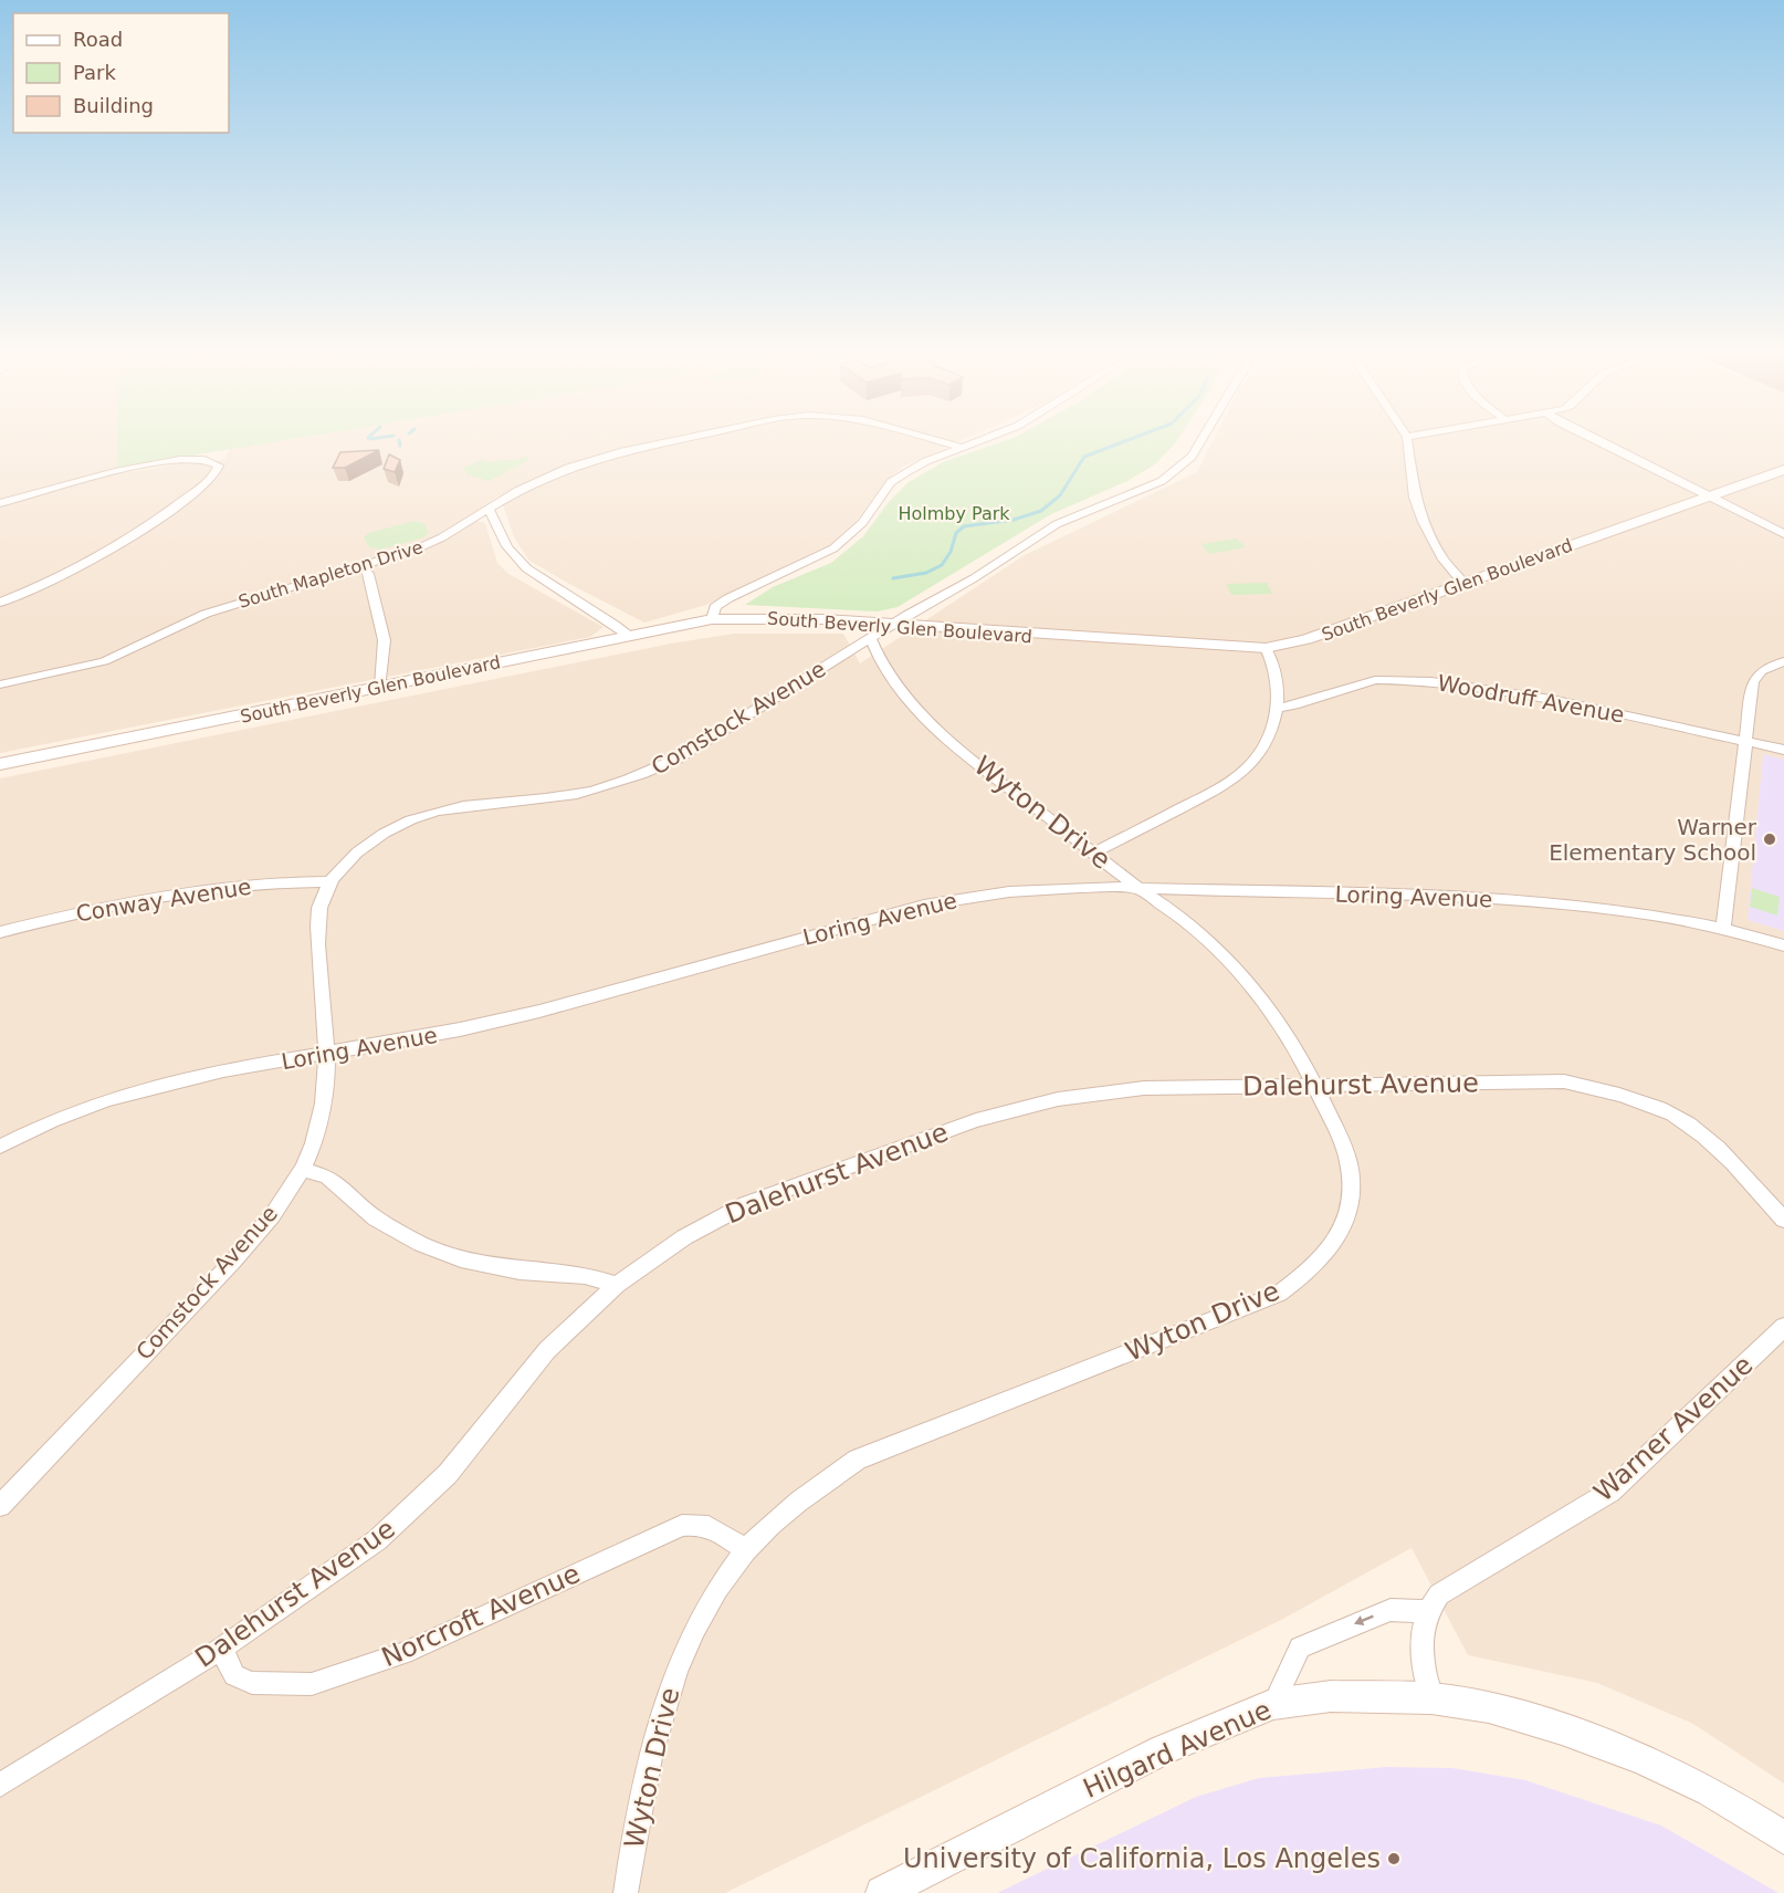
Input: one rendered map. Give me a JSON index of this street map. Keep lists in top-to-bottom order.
{
  "streets": {
    "main road": ["South Beverly Glen Boulevard", "Hilgard Avenue"],
    "street": [
      "South Mapleton Drive",
      "Woodruff Avenue",
      "Comstock Avenue",
      "Wyton Drive",
      "Loring Avenue",
      "Conway Avenue",
      "Dalehurst Avenue",
      "Warner Avenue",
      "Norcroft Avenue"
    ]
  },
  "crossings": [
    ["South Beverly Glen Boulevard", "Comstock Avenue"],
    ["Comstock Avenue", "Wyton Drive"],
    ["Comstock Avenue", "Loring Avenue"],
    ["Comstock Avenue", "Conway Avenue"],
    ["Wyton Drive", "Loring Avenue"],
    ["Wyton Drive", "Dalehurst Avenue"],
    ["Wyton Drive", "Norcroft Avenue"],
    ["Dalehurst Avenue", "Norcroft Avenue"]
  ],
  "parks": ["Holmby Park"],
  "places": ["Warner Elementary School", "University of California, Los Angeles"],
  "legend": ["Road", "Park", "Building"]
}
